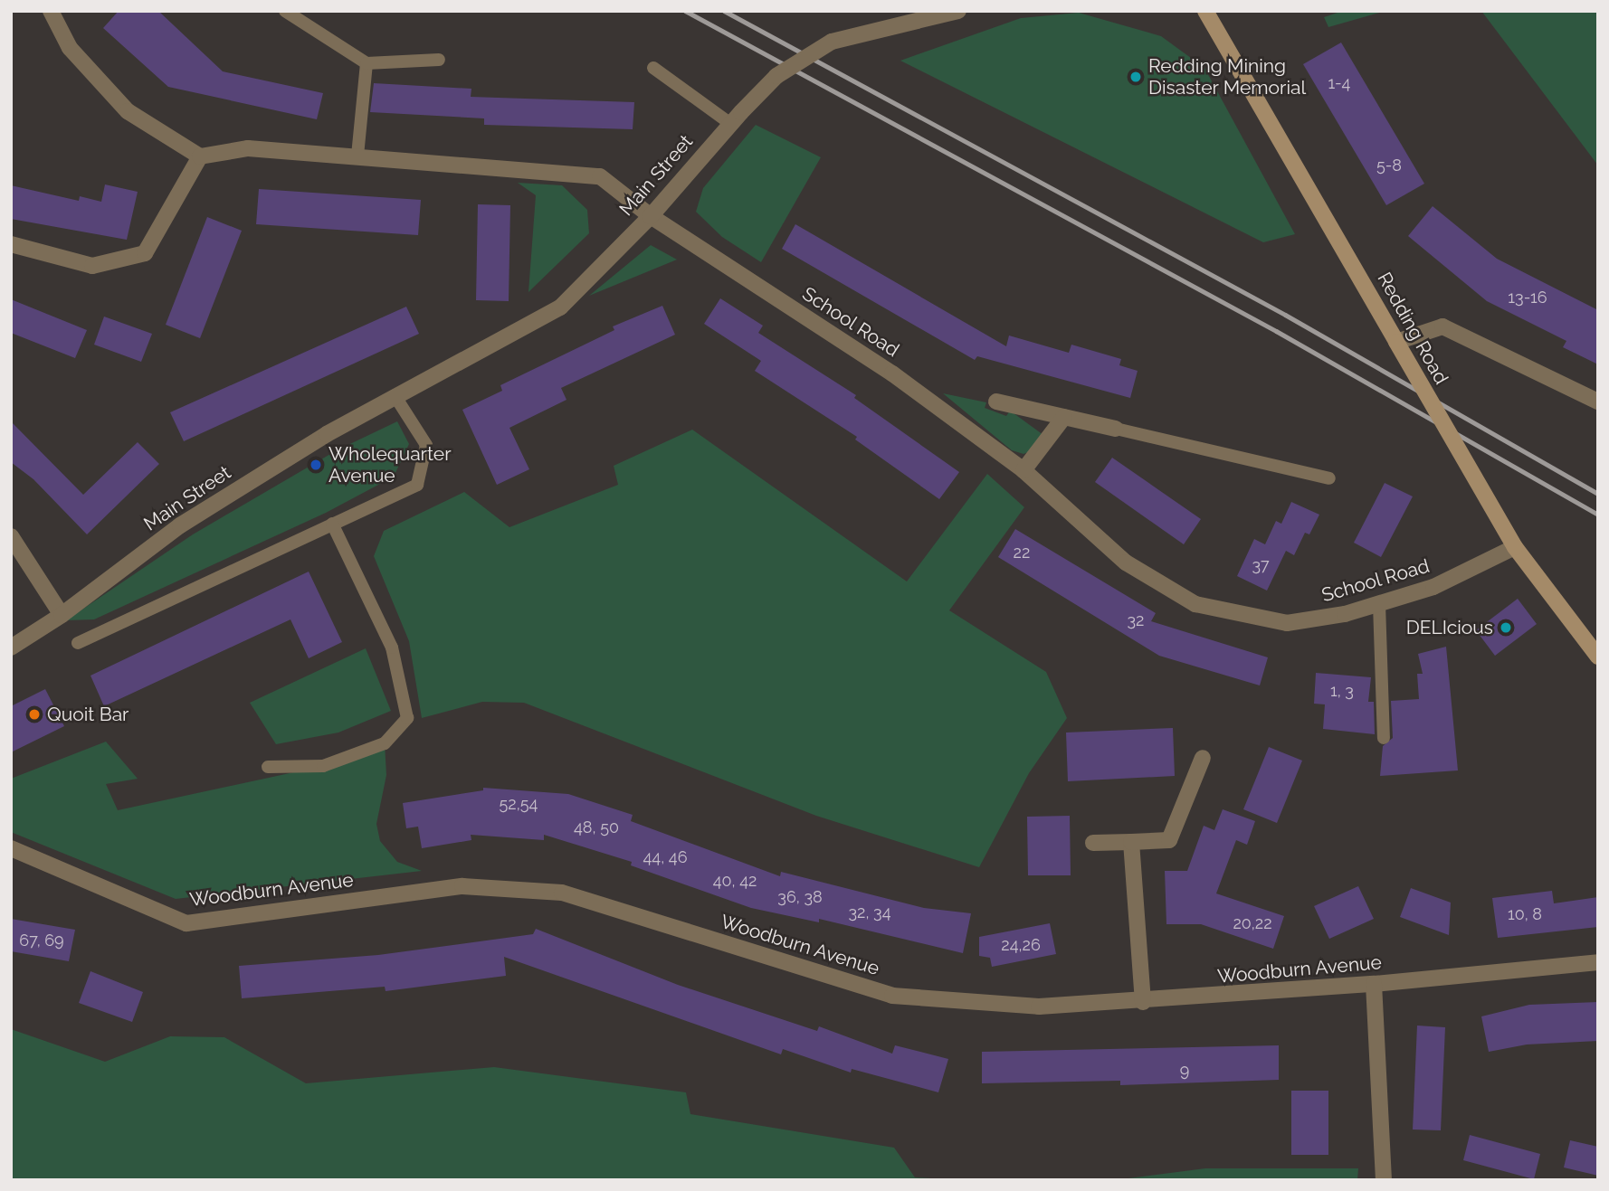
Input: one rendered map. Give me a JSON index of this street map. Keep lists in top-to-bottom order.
{
  "streets": {
    "main road": ["Redding Road"],
    "street": ["Main Street", "School Road", "Woodburn Avenue"]
  },
  "crossings": [
    ["Main Street", "School Road"],
    ["School Road", "Redding Road"]
  ],
  "places": [
    "Redding Mining Disaster Memorial",
    "Wholequarter Avenue",
    "DELIcious",
    "Quoit Bar"
  ],
  "house_numbers": [
    "1-4",
    "5-8",
    "13-16",
    "22",
    "37",
    "32",
    "1, 3",
    "52,54",
    "48, 50",
    "44, 46",
    "40, 42",
    "36, 38",
    "32, 34",
    "10, 8",
    "20,22",
    "67, 69",
    "24,26",
    "9"
  ]
}
